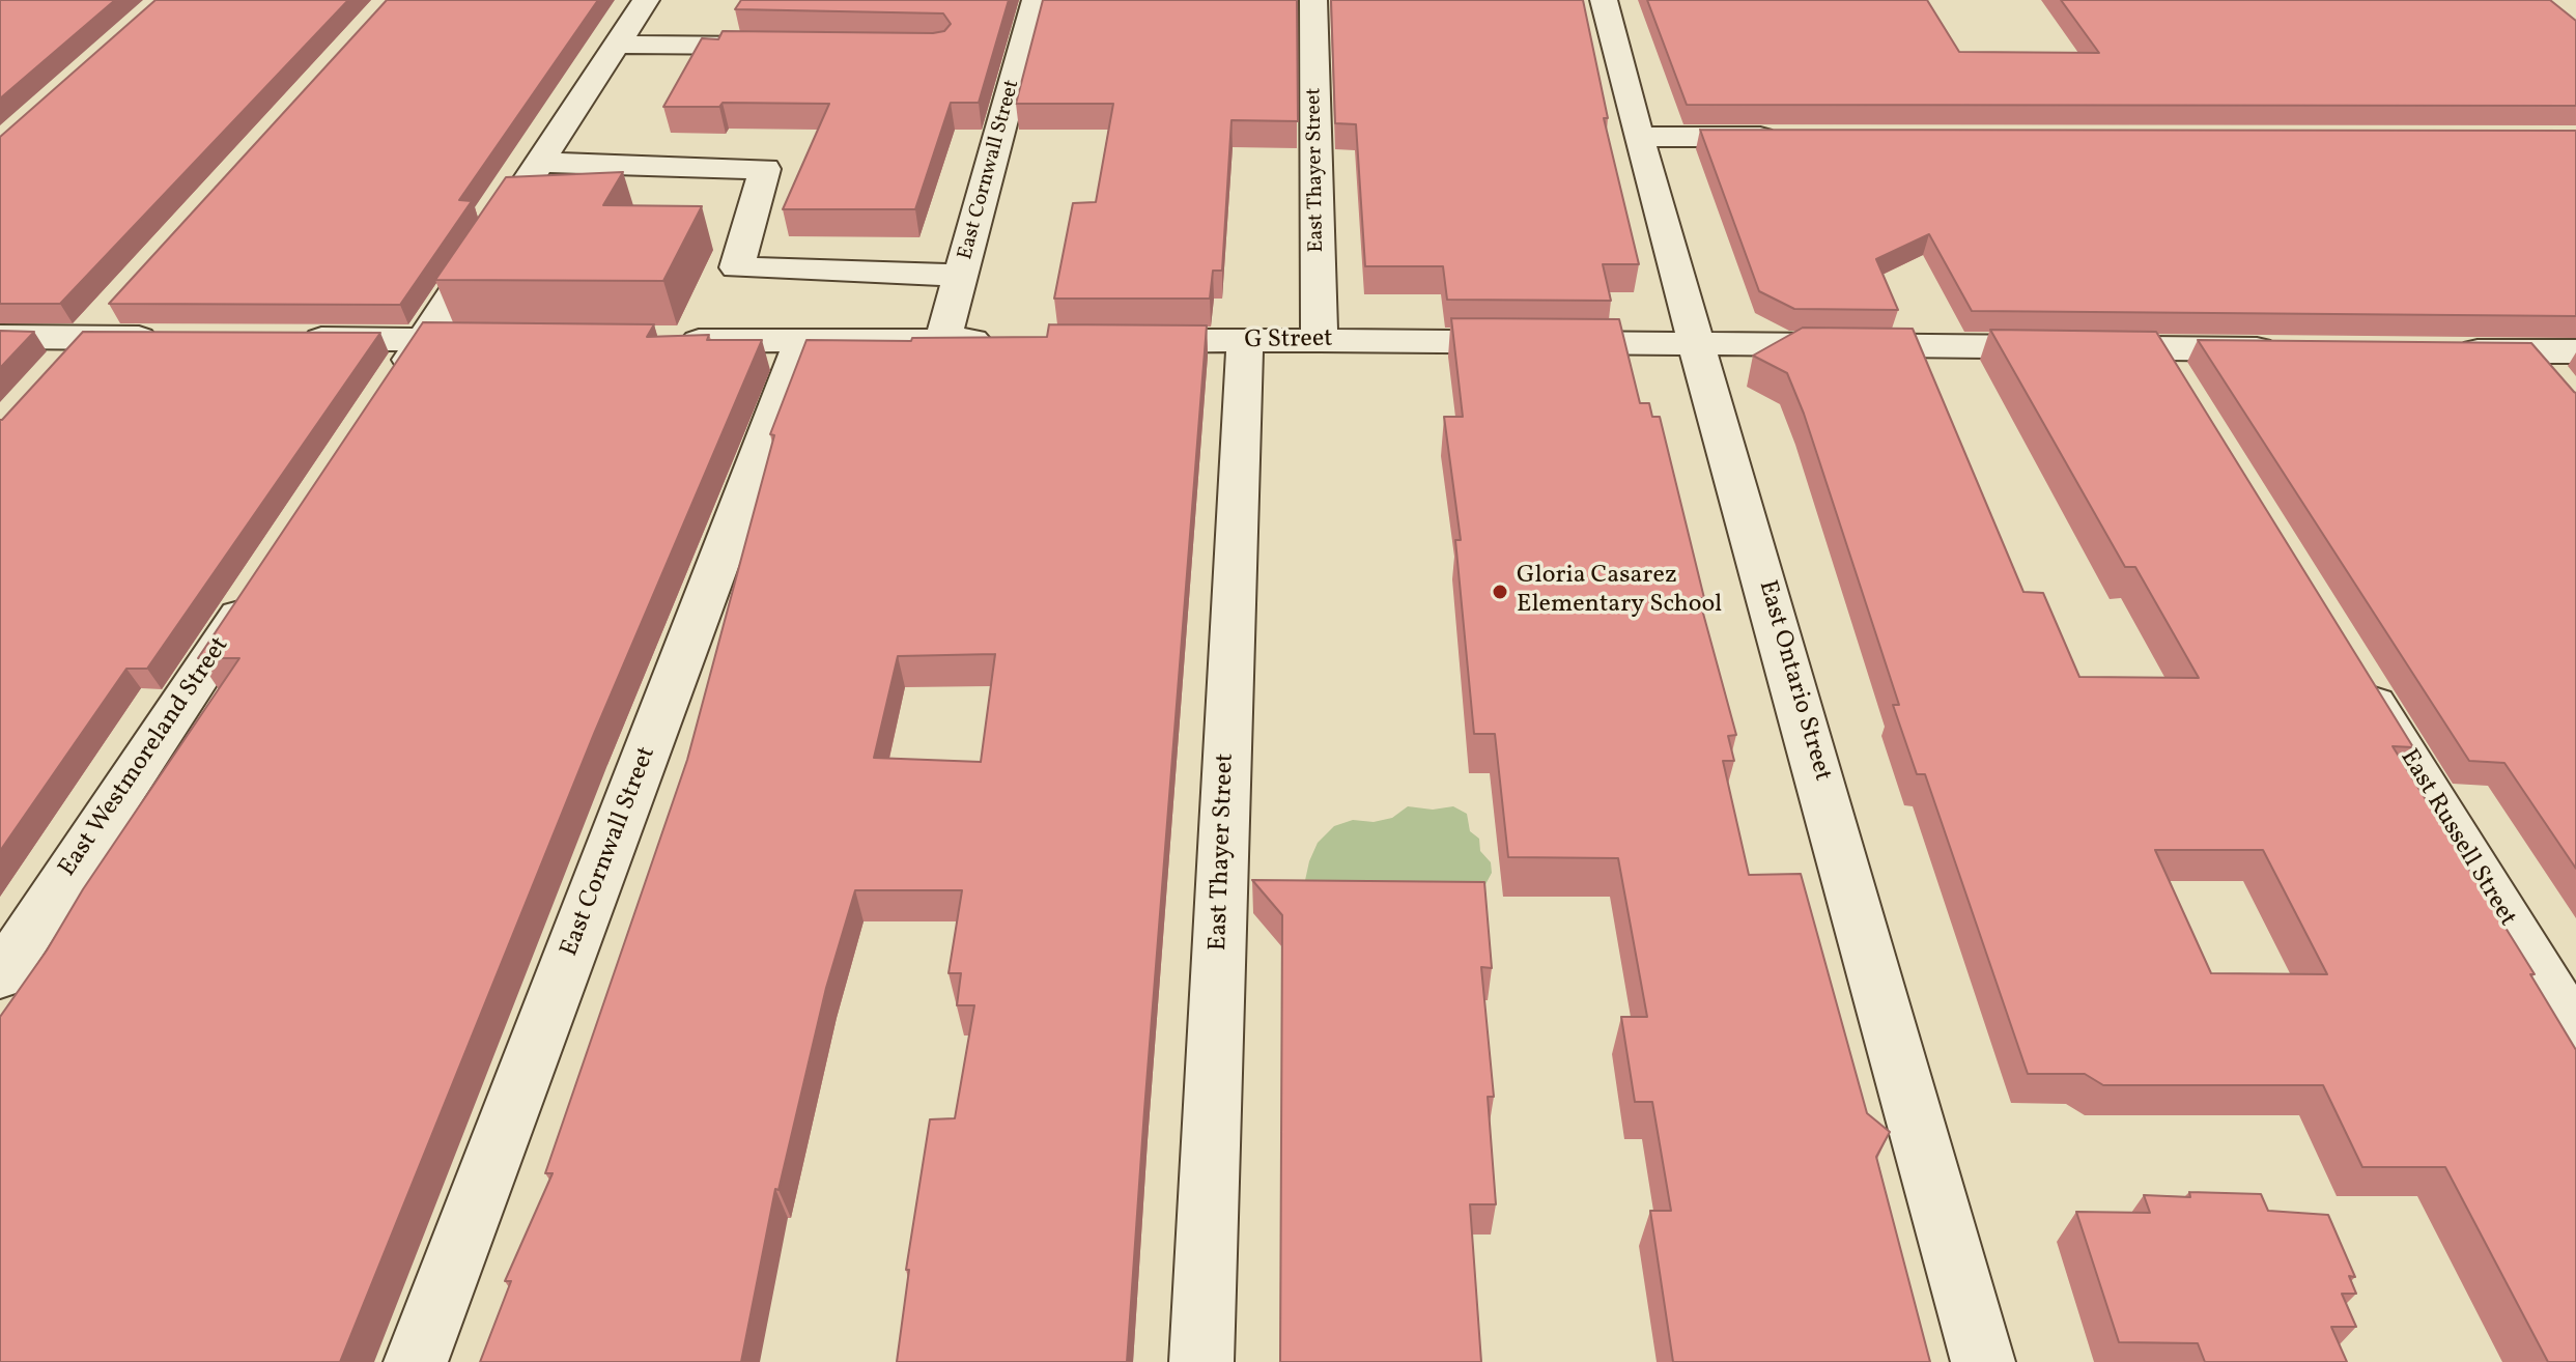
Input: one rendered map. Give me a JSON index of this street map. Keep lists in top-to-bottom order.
{
  "streets": {
    "street": [
      "East Cornwall Street",
      "East Thayer Street",
      "G Street",
      "East Ontario Street",
      "East Westmoreland Street",
      "East Russell Street"
    ]
  },
  "crossings": [
    ["East Thayer Street", "G Street"],
    ["G Street", "East Ontario Street"]
  ],
  "places": ["Gloria Casarez Elementary School"]
}
